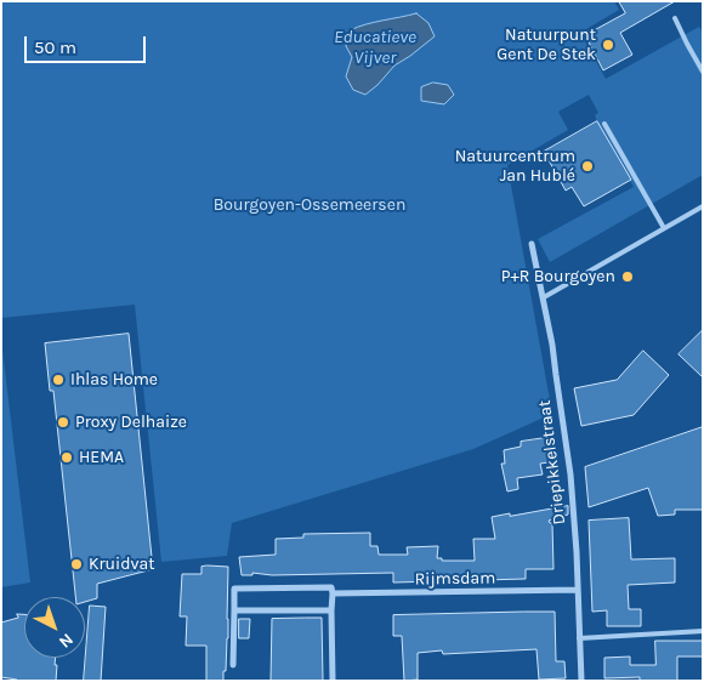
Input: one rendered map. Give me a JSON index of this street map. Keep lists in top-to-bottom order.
{
  "streets": {
    "street": ["Driepikkelstraat", "Rijmsdam"]
  },
  "crossings": [
    ["Driepikkelstraat", "Rijmsdam"]
  ],
  "water": ["Educatieve Vijver"],
  "parks": ["Bourgoyen-Ossemeersen"],
  "places": [
    "Natuurpunt Gent De Stek",
    "Natuurcentrum Jan Hublé",
    "P+R Bourgoyen",
    "Ihlas Home",
    "Proxy Delhaize",
    "HEMA",
    "Kruidvat"
  ],
  "scale_bar": "50 m",
  "north": "bottom right"
}
